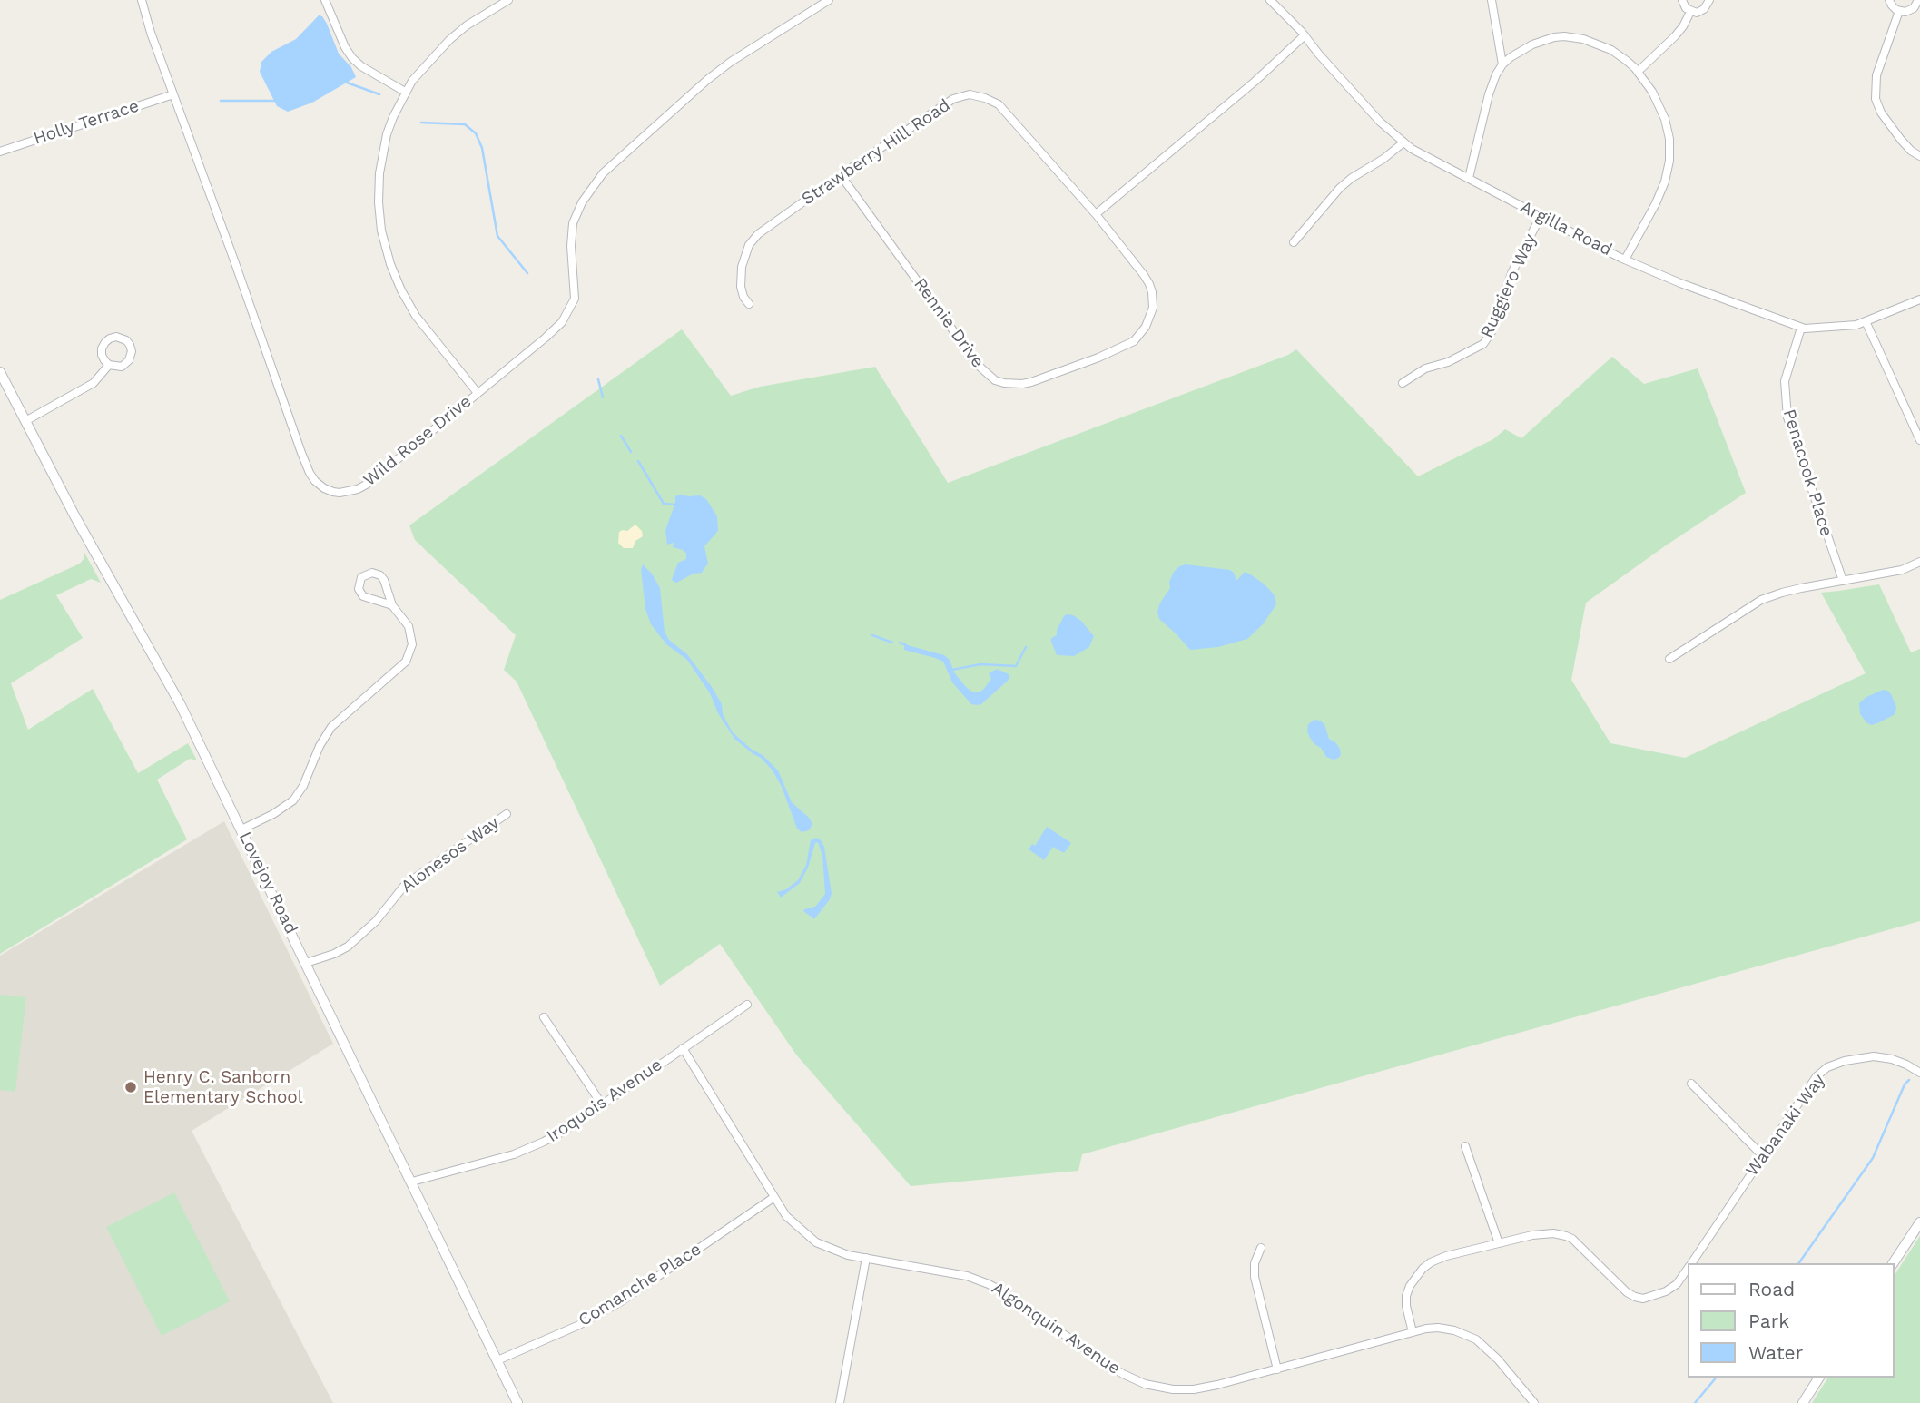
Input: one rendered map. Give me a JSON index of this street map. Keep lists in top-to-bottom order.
{
  "streets": {
    "main road": ["Lovejoy Road"],
    "street": [
      "Holly Terrace",
      "Strawberry Hill Road",
      "Argilla Road",
      "Ruggiero Way",
      "Rennie Drive",
      "Wild Rose Drive",
      "Penacook Place",
      "Alonesos Way",
      "Iroquois Avenue",
      "Wabanaki Way",
      "Comanche Place",
      "Algonquin Avenue"
    ]
  },
  "crossings": [
    ["Holly Terrace", "Wild Rose Drive"],
    ["Strawberry Hill Road", "Rennie Drive"],
    ["Argilla Road", "Ruggiero Way"],
    ["Argilla Road", "Penacook Place"],
    ["Alonesos Way", "Lovejoy Road"],
    ["Lovejoy Road", "Iroquois Avenue"],
    ["Lovejoy Road", "Comanche Place"],
    ["Iroquois Avenue", "Algonquin Avenue"],
    ["Wabanaki Way", "Algonquin Avenue"],
    ["Comanche Place", "Algonquin Avenue"]
  ],
  "places": ["Henry C. Sanborn Elementary School"],
  "legend": ["Road", "Park", "Water"]
}
